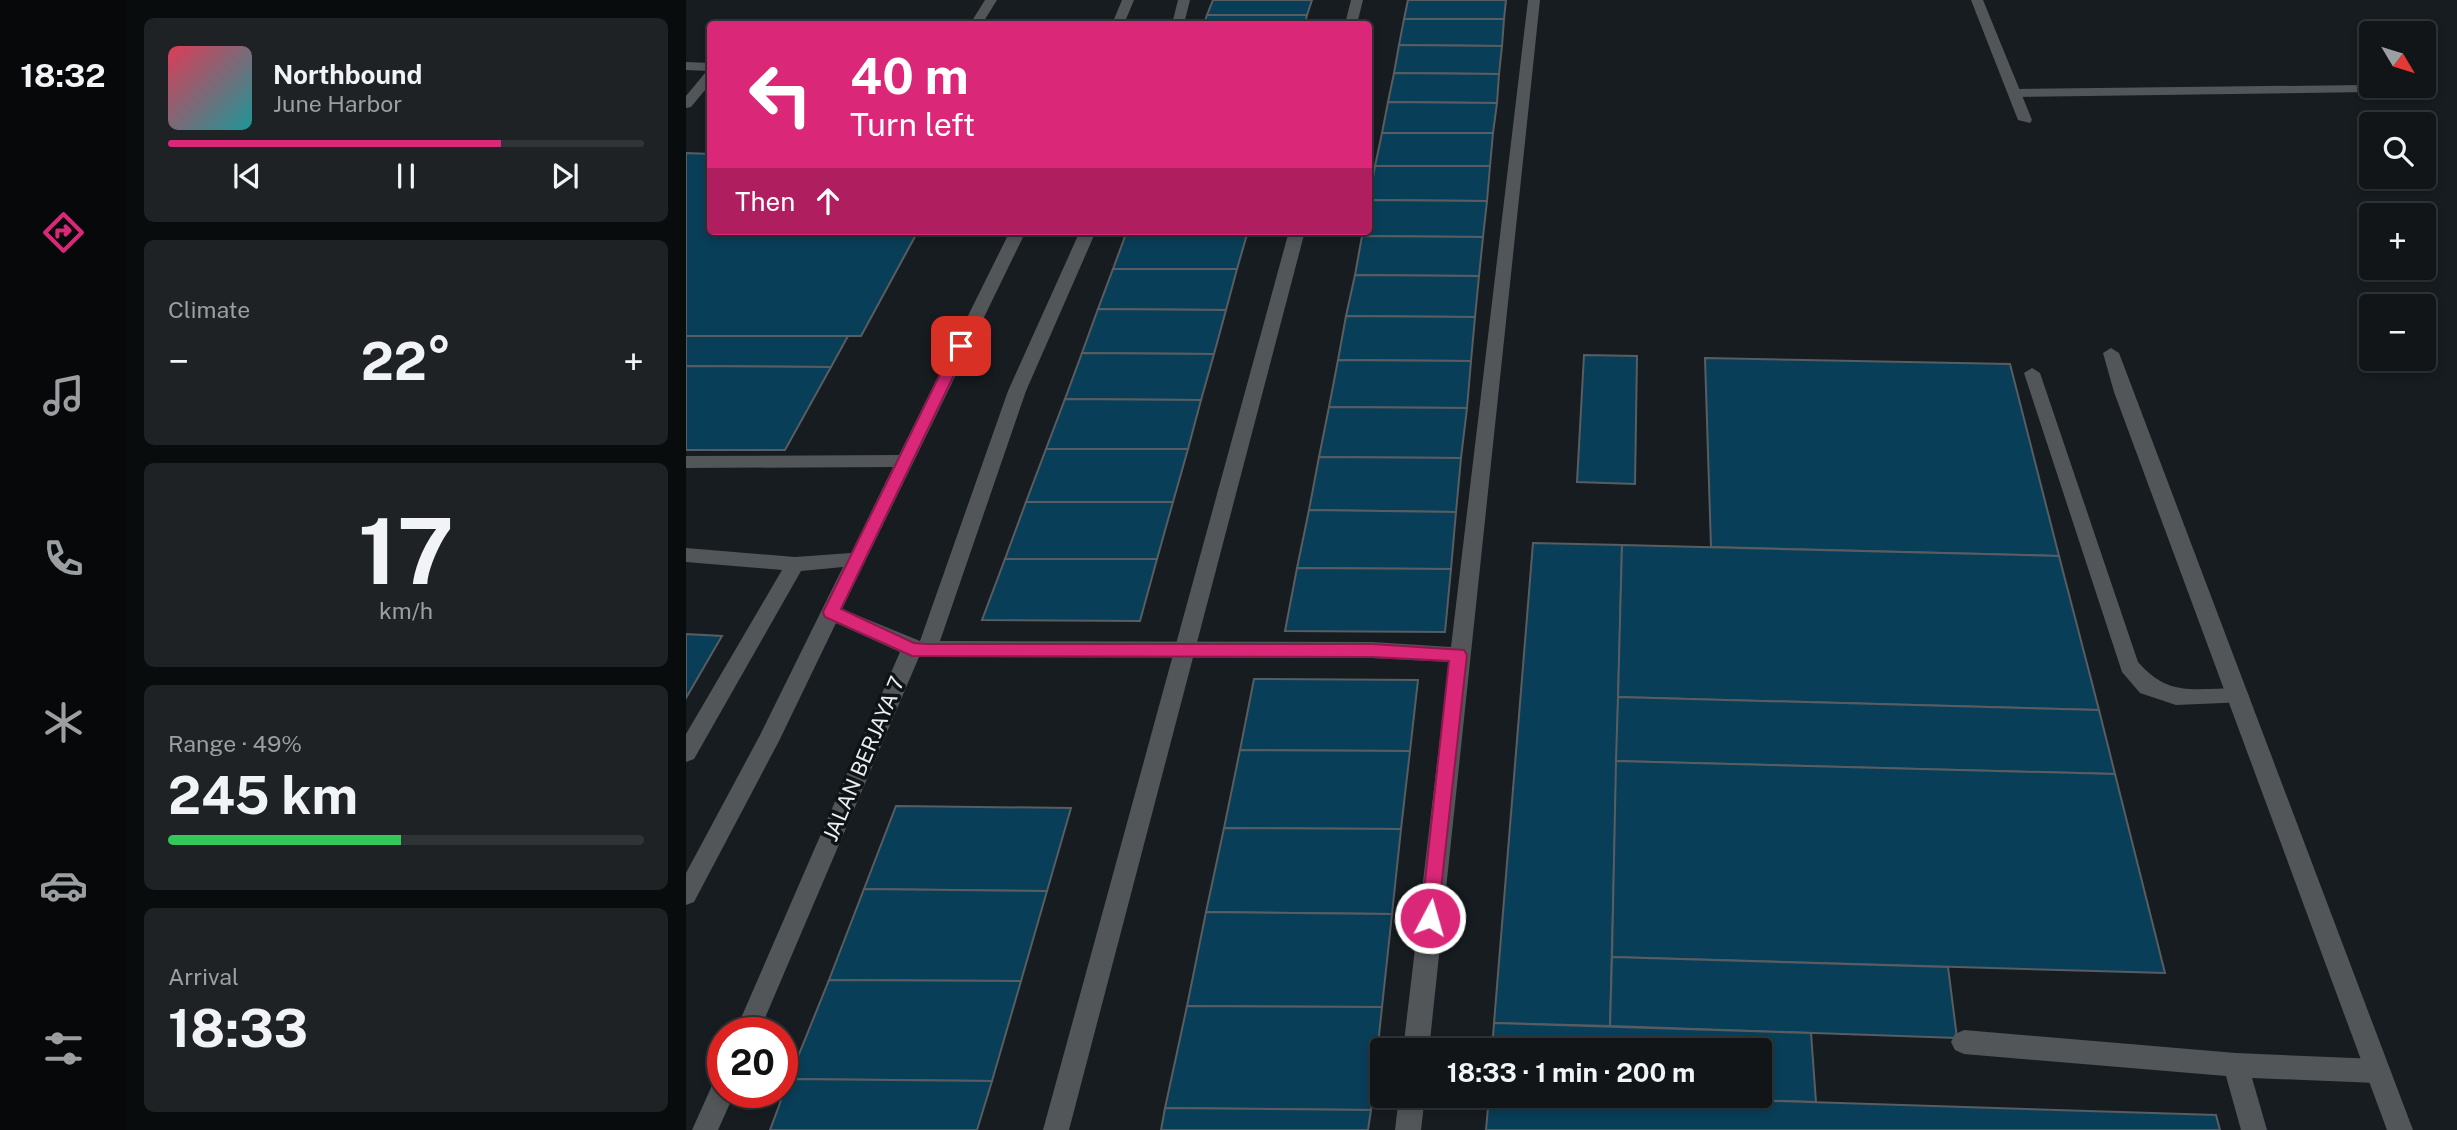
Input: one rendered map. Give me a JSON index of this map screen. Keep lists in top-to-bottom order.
{
  "streets": {
    "street": ["JALAN BERJAYA 7"]
  },
  "north": "bottom right",
  "page": {
    "tabs": "18:32",
    "map_buttons": ["+", "−"],
    "turn": ["40 m", "Turn left"],
    "song": ["Northbound", "June Harbor"],
    "then": "Then",
    "tile": [
      "Climate",
      ["17", "km/h"],
      ["Range · 49%", "245 km"],
      ["Arrival", "18:33"]
    ],
    "heat": ["−", "22°", "+"],
    "limit": "20",
    "trip": "18:33 · 1 min · 200 m"
  }
}
